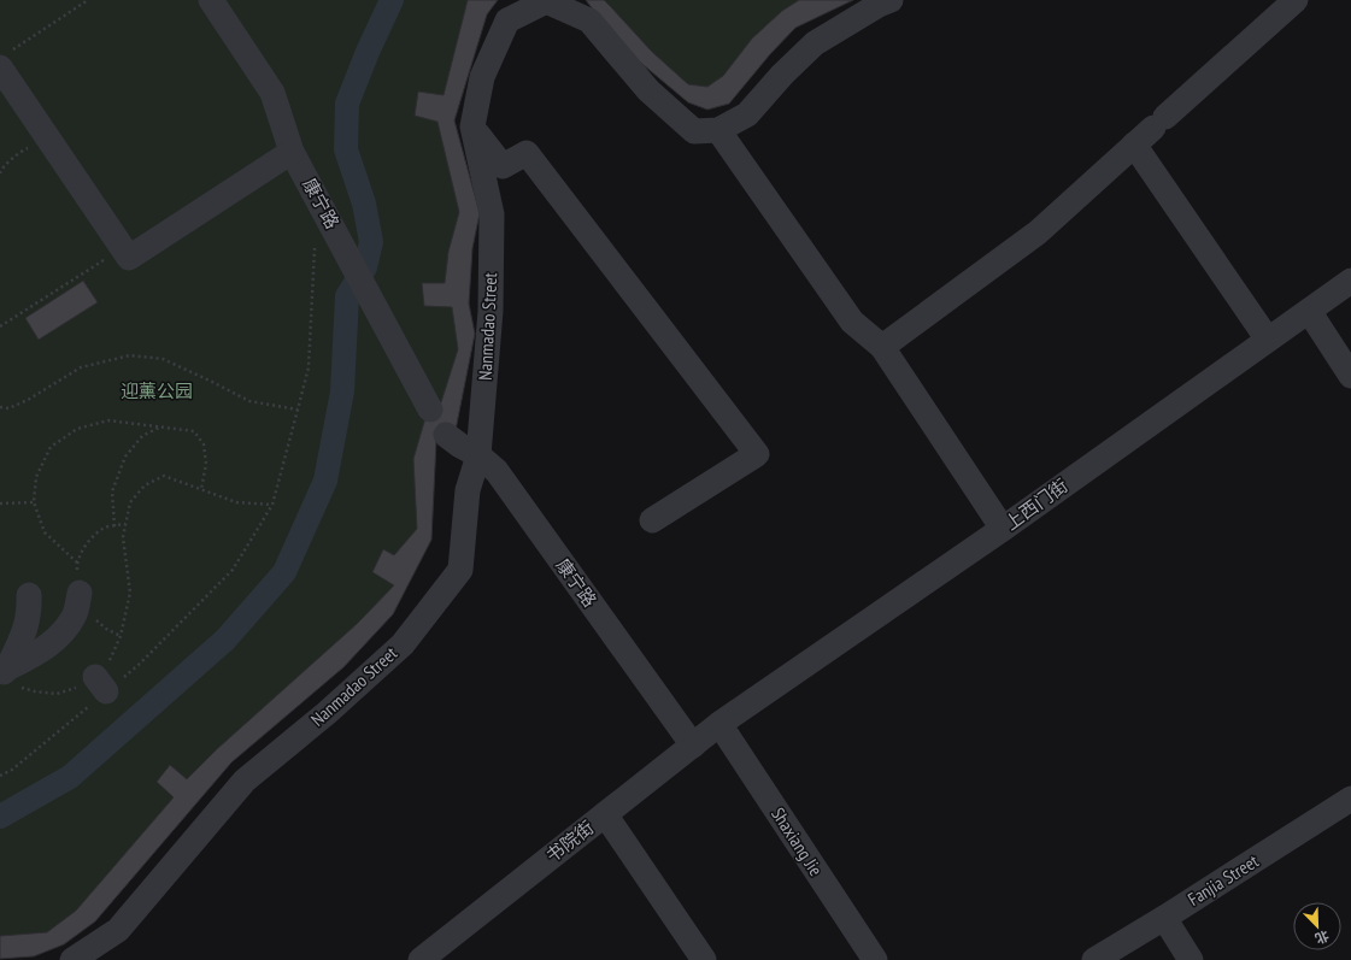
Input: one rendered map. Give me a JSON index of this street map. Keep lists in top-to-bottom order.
{
  "streets": {
    "street": [
      "康宁路",
      "Nanmadao Street",
      "上西门街",
      "书院街",
      "Shaxiang Jie",
      "Fanjia Street"
    ]
  },
  "crossings": [
    ["康宁路", "Nanmadao Street"],
    ["康宁路", "书院街"],
    ["上西门街", "书院街"],
    ["上西门街", "Shaxiang Jie"],
    ["书院街", "Shaxiang Jie"]
  ],
  "parks": ["迎薰公园"],
  "north": "bottom right"
}
